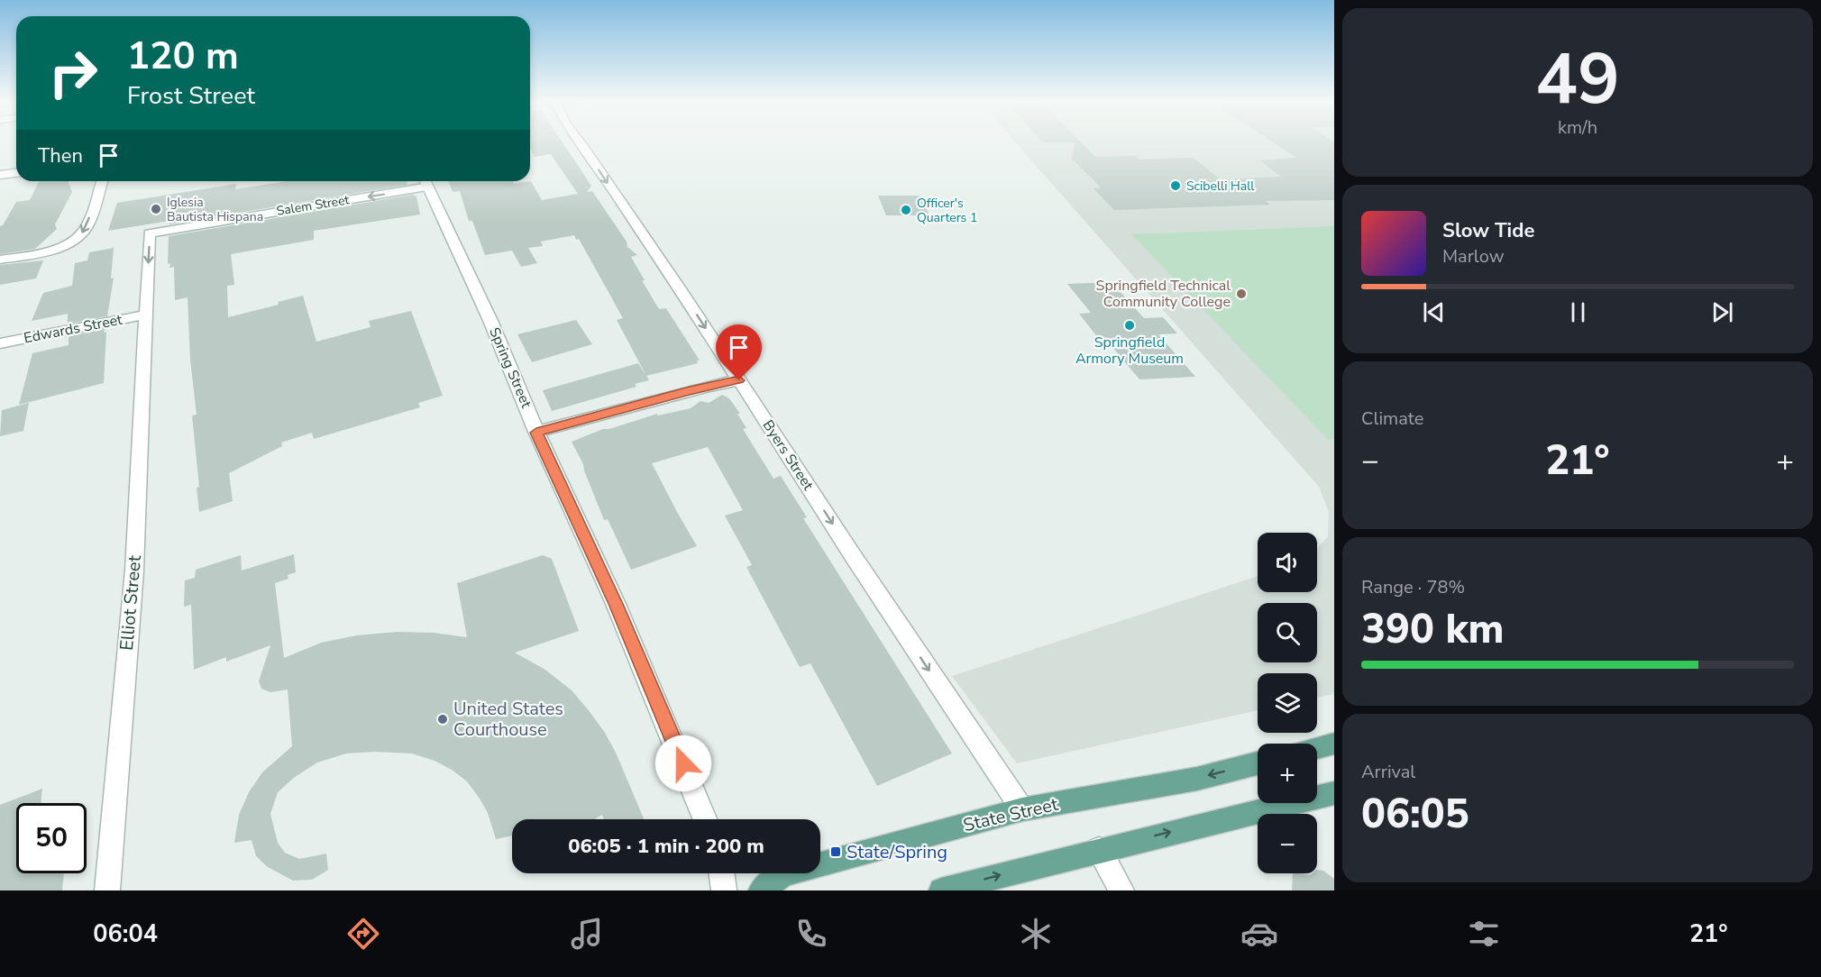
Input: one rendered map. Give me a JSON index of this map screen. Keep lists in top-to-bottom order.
{
  "streets": {
    "main road": ["State Street"],
    "street": [
      "Salem Street",
      "Edwards Street",
      "Spring Street",
      "Byers Street",
      "Elliot Street"
    ]
  },
  "crossings": [
    ["Salem Street", "Edwards Street"],
    ["Salem Street", "Spring Street"],
    ["Salem Street", "Elliot Street"],
    ["Edwards Street", "Elliot Street"],
    ["Byers Street", "State Street"]
  ],
  "one_way": ["Salem Street", "Byers Street"],
  "places": {
    "other": [
      "Scibelli Hall",
      "Iglesia Bautista Hispana",
      "Officer's Quarters 1",
      "Springfield Technical Community College",
      "Springfield Armory Museum",
      "United States Courthouse"
    ],
    "transit": ["State/Spring"]
  },
  "page": {
    "tile": [
      ["49", "km/h"],
      "Climate",
      ["Range · 78%", "390 km"],
      ["Arrival", "06:05"]
    ],
    "turn": ["120 m", "Frost Street"],
    "then": "Then",
    "song": ["Slow Tide", "Marlow"],
    "heat": ["−", "21°", "+"],
    "map_buttons": ["+", "−"],
    "limit": "50",
    "trip": "06:05 · 1 min · 200 m",
    "tabs": ["06:04", "21°"]
  }
}
